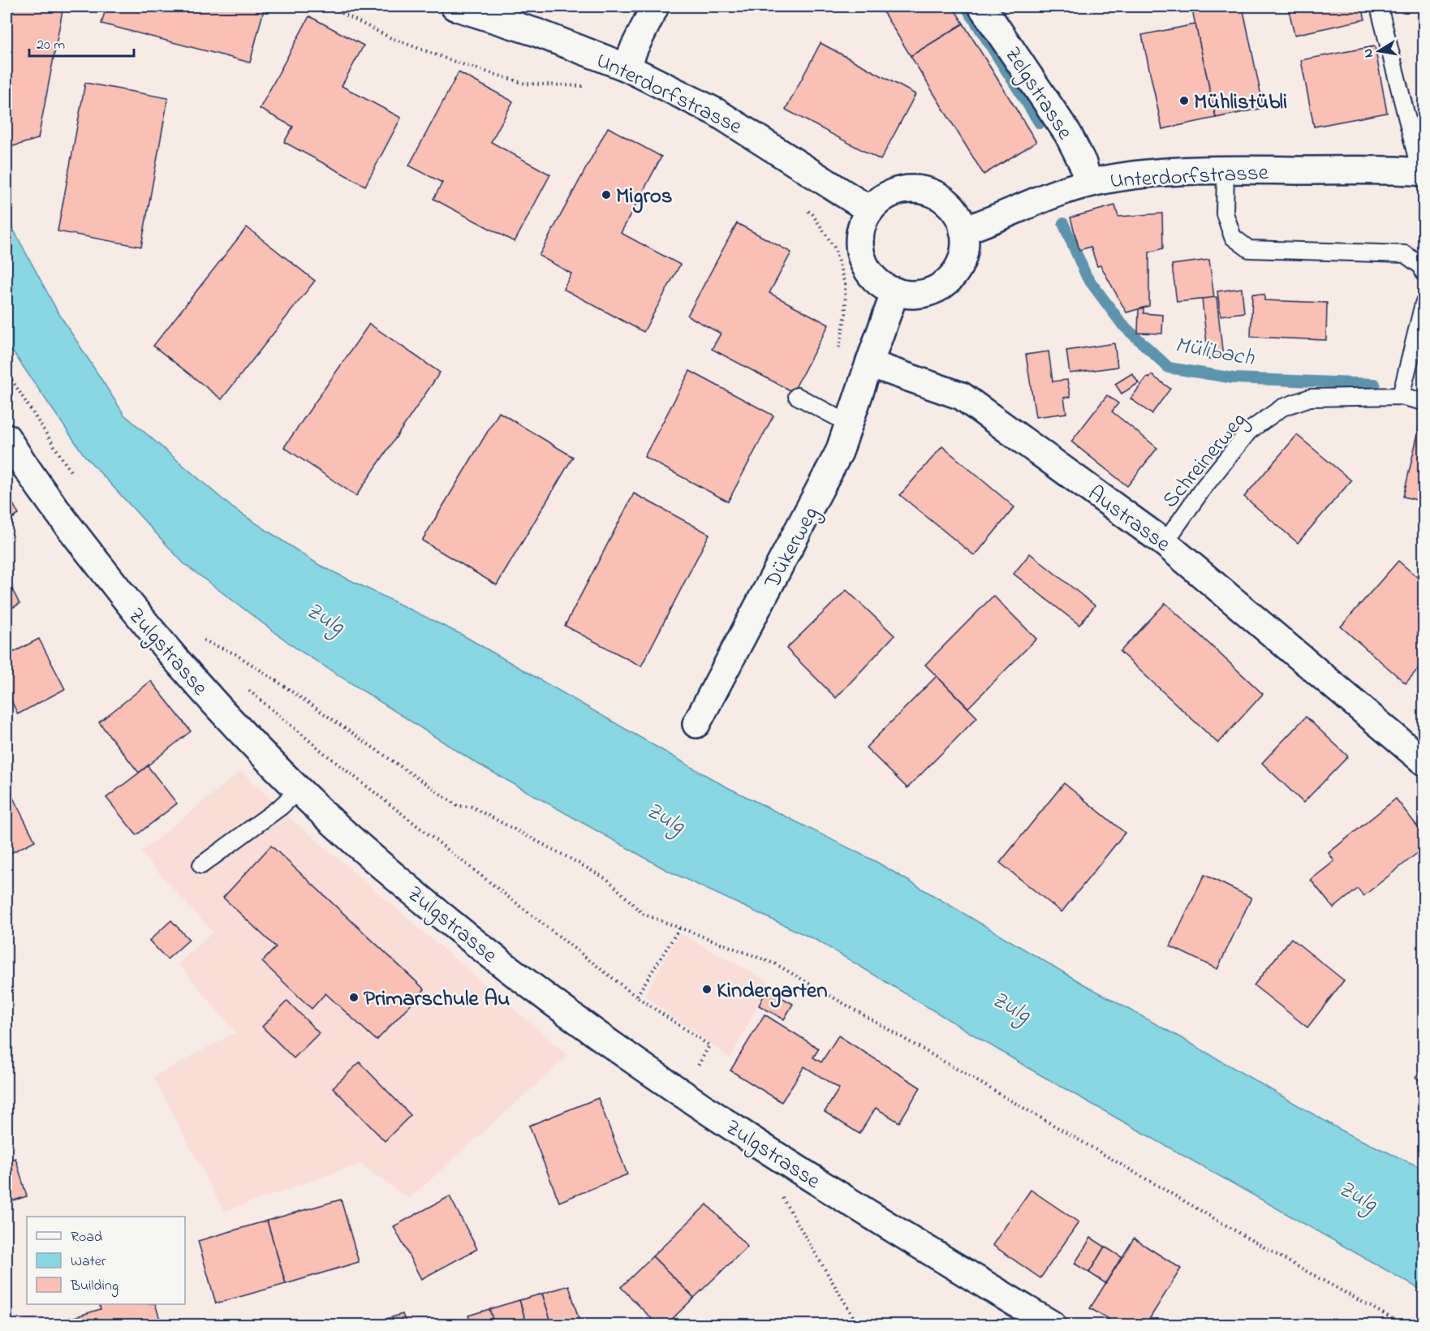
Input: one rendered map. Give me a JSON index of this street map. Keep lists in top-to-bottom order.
{
  "streets": {
    "street": [
      "Unterdorfstrasse",
      "Zelgstrasse",
      "Austrasse",
      "Dükerweg",
      "Zulgstrasse"
    ],
    "lane": ["Schreinerweg"]
  },
  "crossings": [
    ["Unterdorfstrasse", "Zelgstrasse"],
    ["Schreinerweg", "Austrasse"],
    ["Austrasse", "Dükerweg"]
  ],
  "water": ["Mülibach", "Zulg"],
  "places": [
    "Mühlistübli",
    "Migros",
    "Kindergarten",
    "Primarschule Au"
  ],
  "legend": ["Road", "Water", "Building"],
  "scale_bar": "20 m",
  "north": "left"
}
